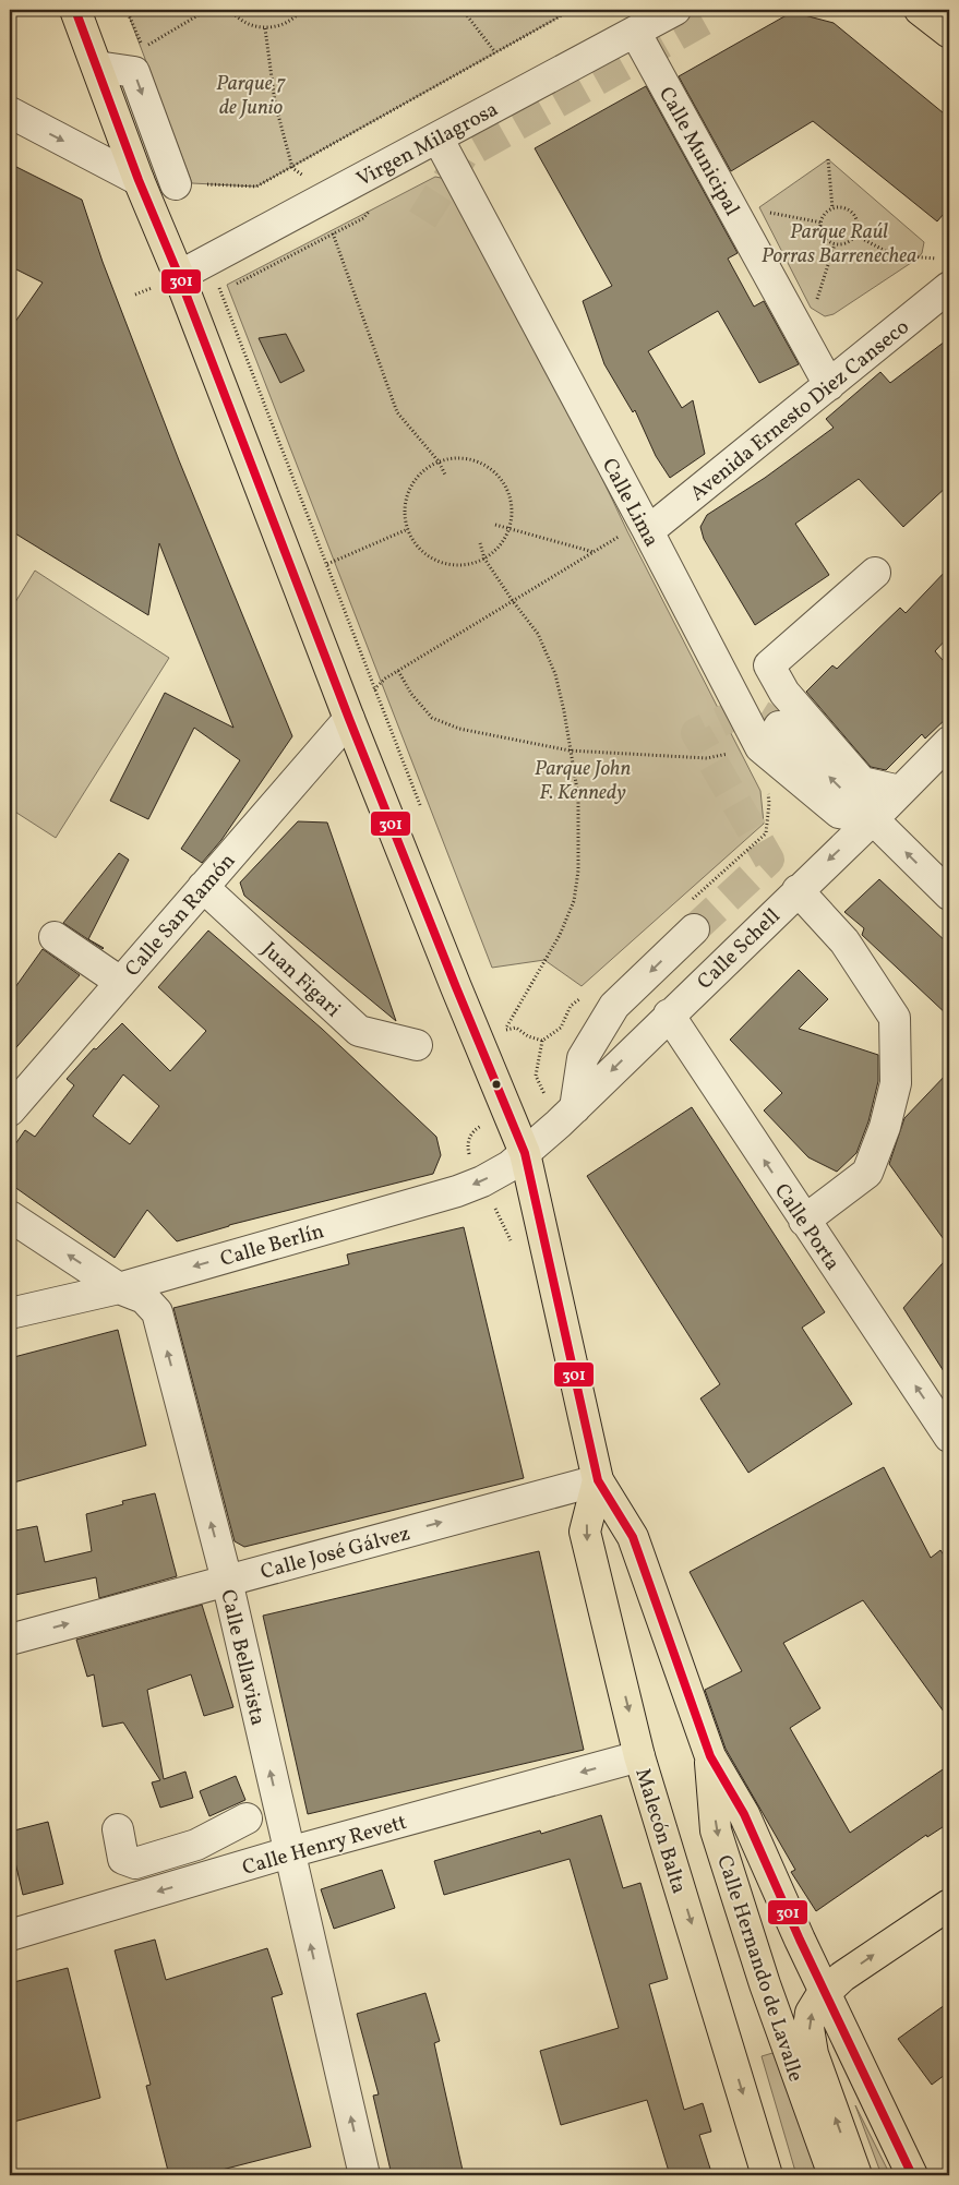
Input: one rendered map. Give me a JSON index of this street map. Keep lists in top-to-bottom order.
{
  "streets": {
    "main road": ["Malecón Balta", "Calle Hernando de Lavalle"],
    "street": [
      "Virgen Milagrosa",
      "Calle Municipal",
      "Avenida Ernesto Diez Canseco",
      "Calle Lima",
      "Calle San Ramón",
      "Calle Schell",
      "Juan Figari",
      "Calle Porta",
      "Calle Berlín",
      "Calle José Gálvez",
      "Calle Bellavista",
      "Calle Henry Revett"
    ]
  },
  "crossings": [
    ["Virgen Milagrosa", "Calle Municipal"],
    ["Virgen Milagrosa", "Calle Lima"],
    ["Calle Municipal", "Avenida Ernesto Diez Canseco"],
    ["Avenida Ernesto Diez Canseco", "Calle Lima"],
    ["Calle Lima", "Calle Schell"],
    ["Calle San Ramón", "Juan Figari"],
    ["Calle Schell", "Calle Porta"],
    ["Calle Schell", "Calle Berlín"],
    ["Calle Berlín", "Calle Bellavista"],
    ["Calle José Gálvez", "Calle Bellavista"],
    ["Calle José Gálvez", "Malecón Balta"],
    ["Calle Bellavista", "Calle Henry Revett"],
    ["Malecón Balta", "Calle Henry Revett"]
  ],
  "one_way": [
    "Calle Porta",
    "Calle Berlín",
    "Calle José Gálvez",
    "Calle Bellavista",
    "Calle Henry Revett"
  ],
  "parks": ["Parque 7 de Junio", "Parque Raúl Porras Barrenechea", "Parque John F. Kennedy"],
  "lines": ["transit line 301"]
}
